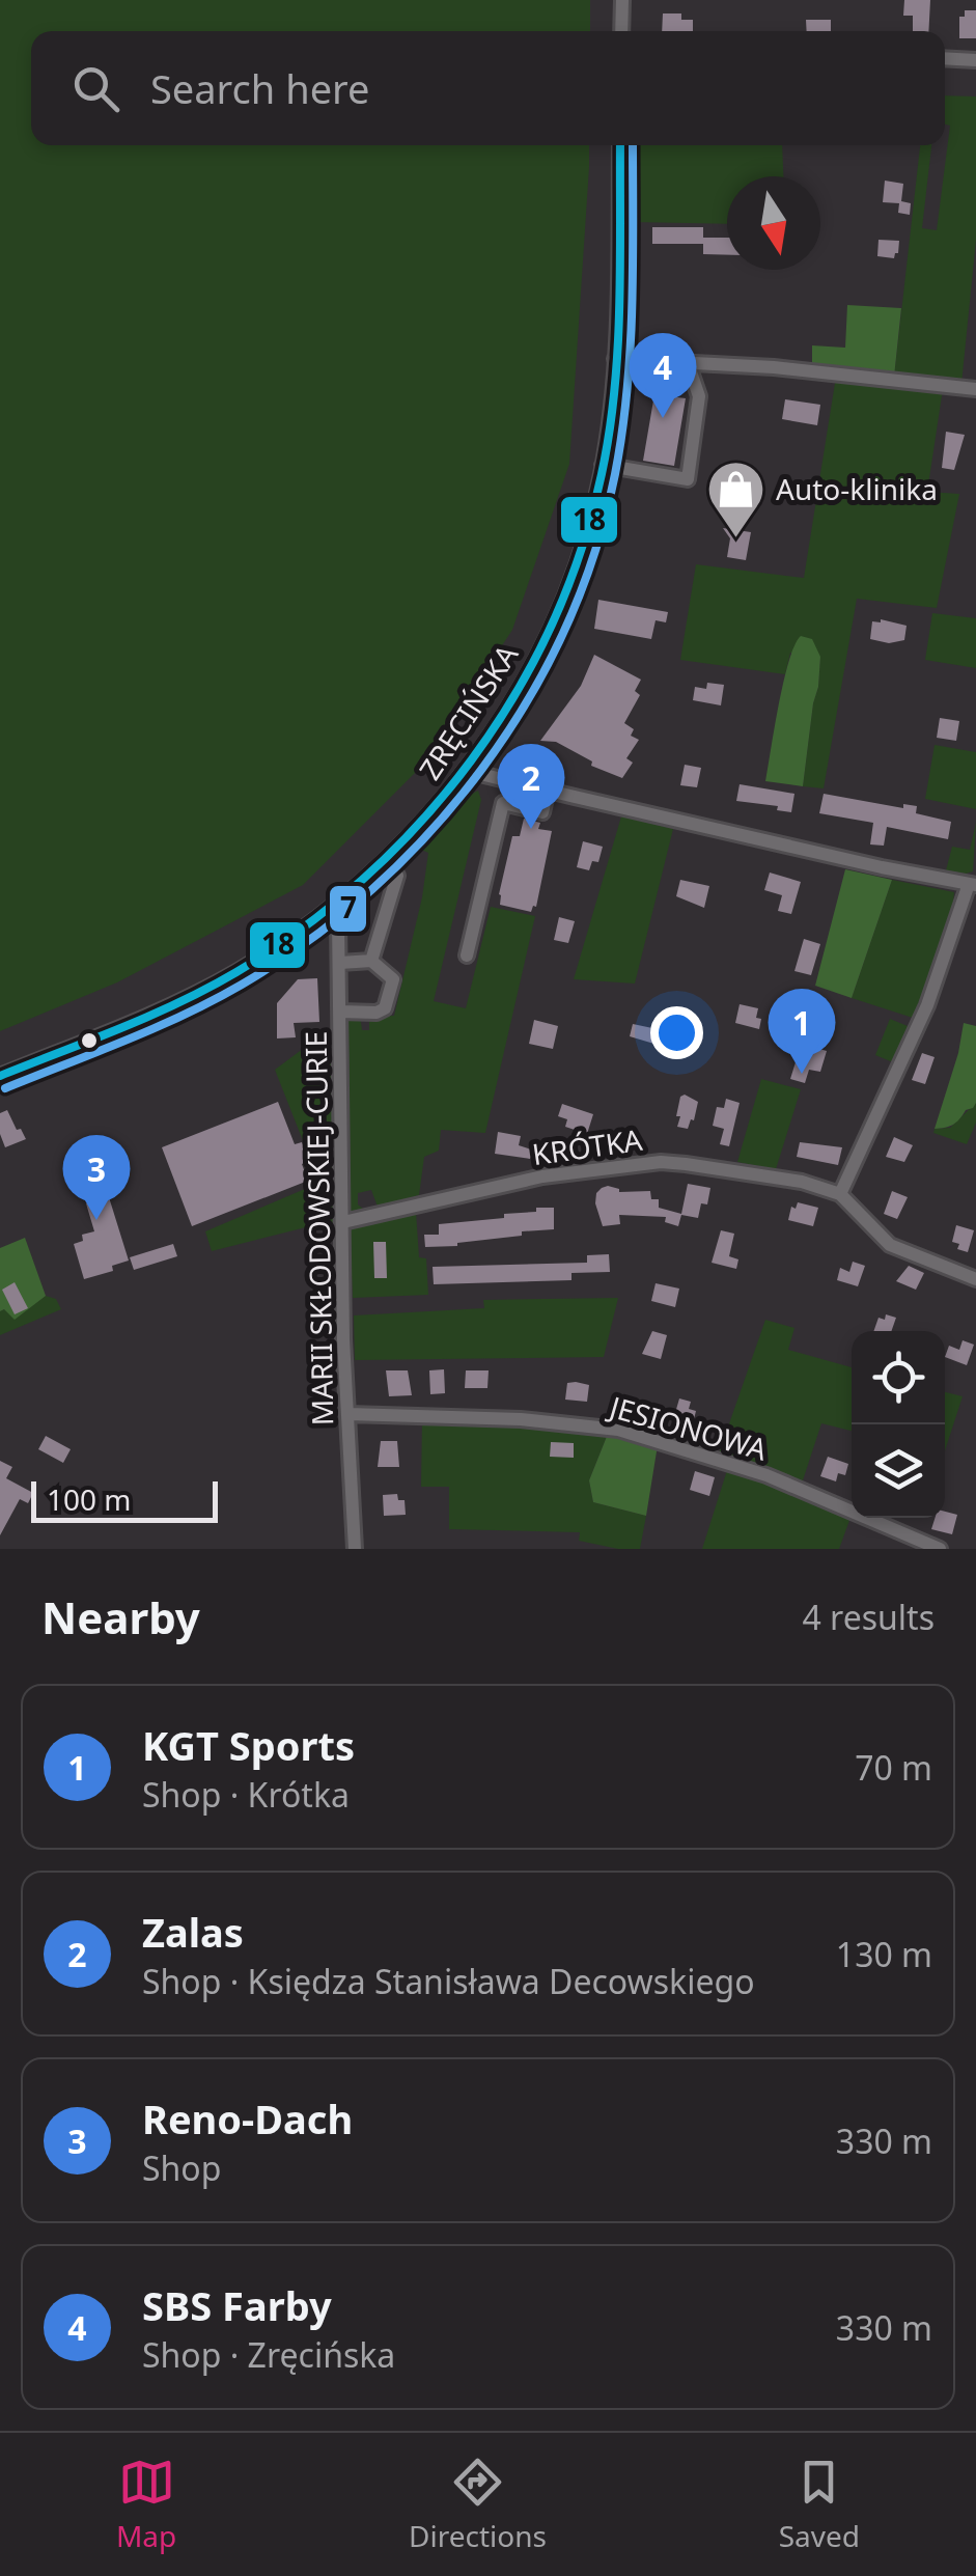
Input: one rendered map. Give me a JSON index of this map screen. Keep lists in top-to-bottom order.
{
  "streets": {
    "street": [
      "ZRĘCIŃSKA",
      "KRÓTKA",
      "MARII SKŁODOWSKIEJ-CURIE",
      "JESIONOWA"
    ]
  },
  "crossings": [
    ["ZRĘCIŃSKA", "MARII SKŁODOWSKIEJ-CURIE"],
    ["KRÓTKA", "MARII SKŁODOWSKIEJ-CURIE"],
    ["MARII SKŁODOWSKIEJ-CURIE", "JESIONOWA"]
  ],
  "places": {
    "shop": ["Auto-klinika"]
  },
  "lines": ["transit line 18", "transit line 7"],
  "scale_bar": "100 m",
  "north": "bottom",
  "page": {
    "search": "Search here",
    "pins": [
      "4",
      "2",
      "1",
      "3"
    ],
    "scale": "100 m",
    "heading": ["Nearby", "4 results"],
    "list": [
      {
        "mark": "1",
        "name": "KGT Sports",
        "note": "Shop · Krótka",
        "value": "70 m"
      },
      {
        "mark": "2",
        "name": "Zalas",
        "note": "Shop · Księdza Stanisława Decowskiego",
        "value": "130 m"
      },
      {
        "mark": "3",
        "name": "Reno-Dach",
        "note": "Shop",
        "value": "330 m"
      },
      {
        "mark": "4",
        "name": "SBS Farby",
        "note": "Shop · Zręcińska",
        "value": "330 m"
      }
    ],
    "nav": ["Map", "Directions", "Saved"]
  }
}
